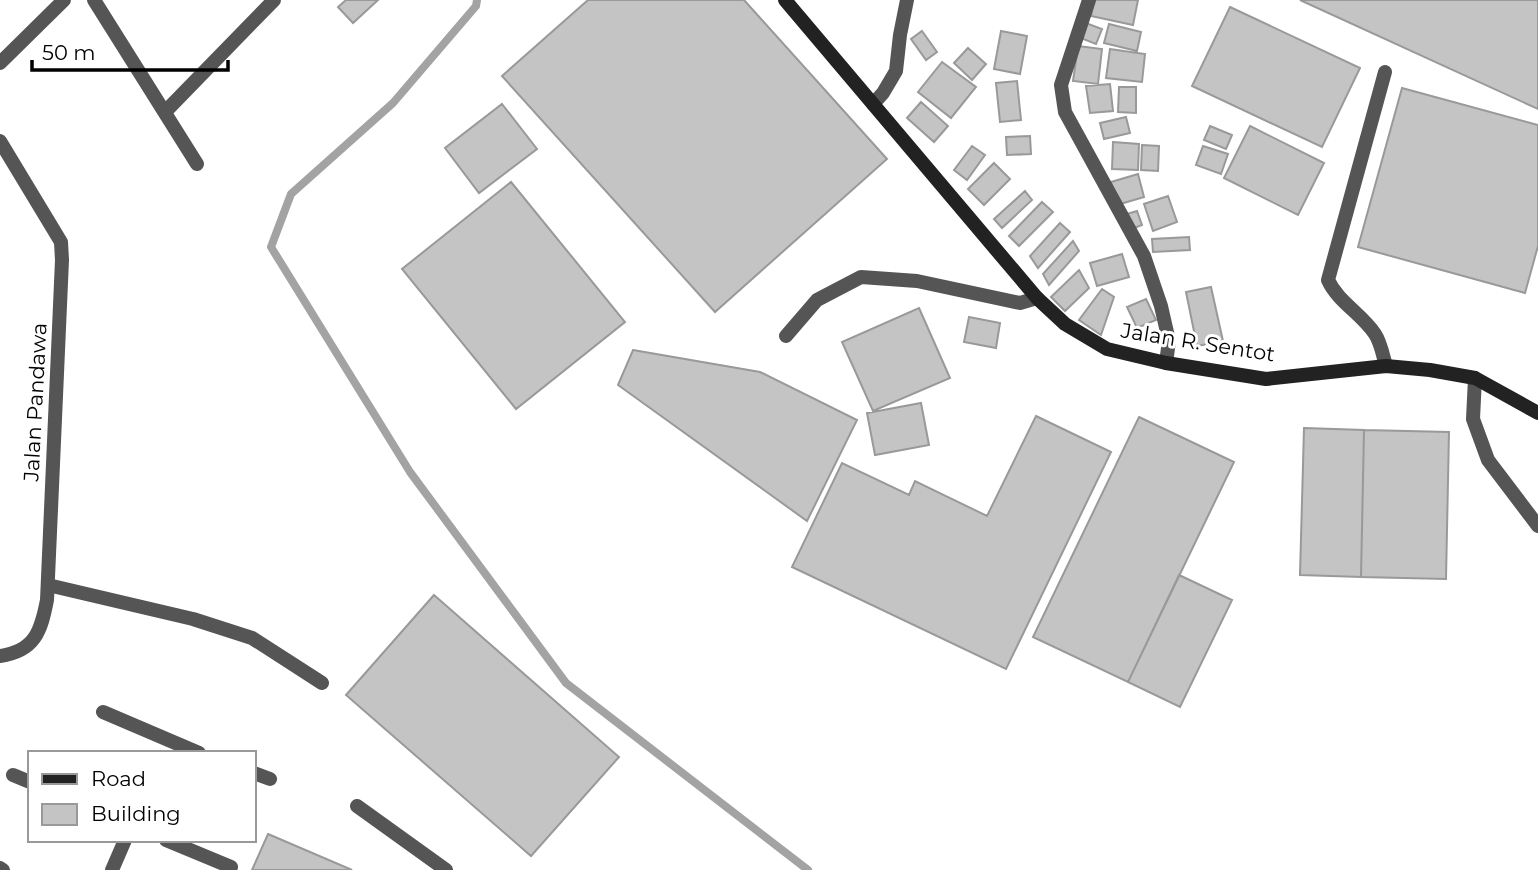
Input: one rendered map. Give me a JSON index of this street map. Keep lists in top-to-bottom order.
{
  "streets": {
    "street": ["Jalan R. Sentot", "Jalan Pandawa"]
  },
  "legend": ["Road", "Building"],
  "scale_bar": "50 m"
}
